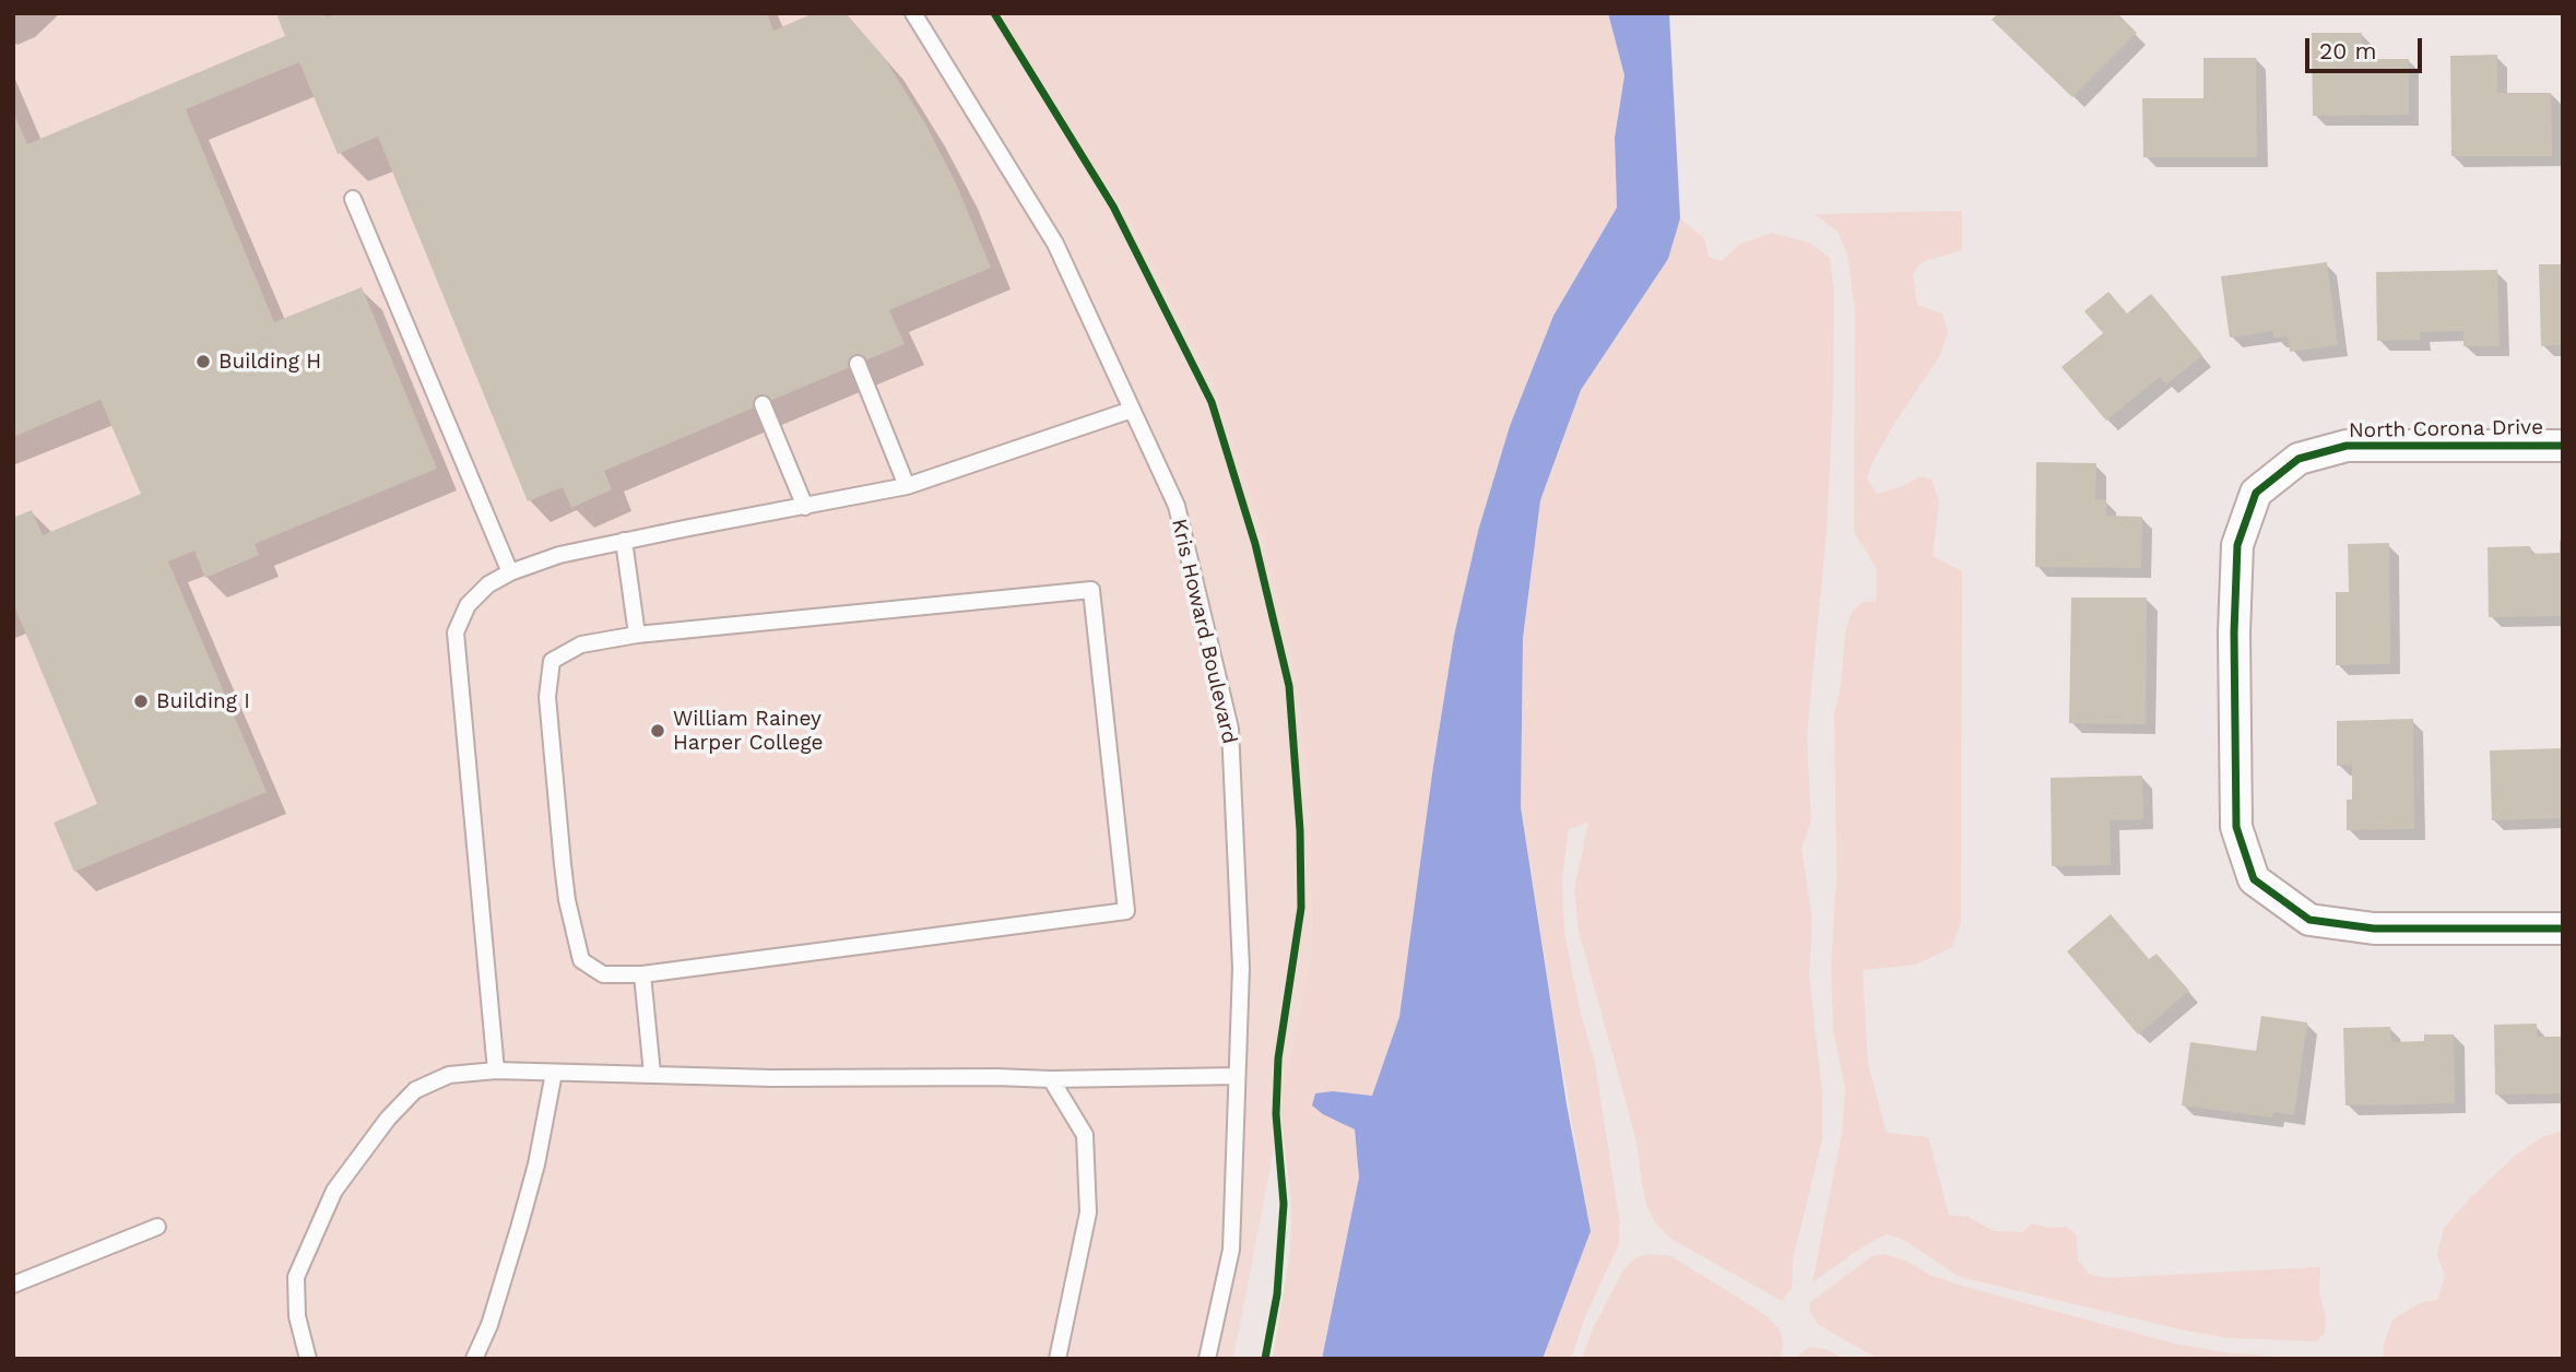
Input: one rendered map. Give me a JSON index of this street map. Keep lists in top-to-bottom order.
{
  "streets": {
    "street": ["North Corona Drive"],
    "lane": ["Kris Howard Boulevard"]
  },
  "places": ["Building H", "Building I", "William Rainey Harper College"],
  "scale_bar": "20 m"
}
